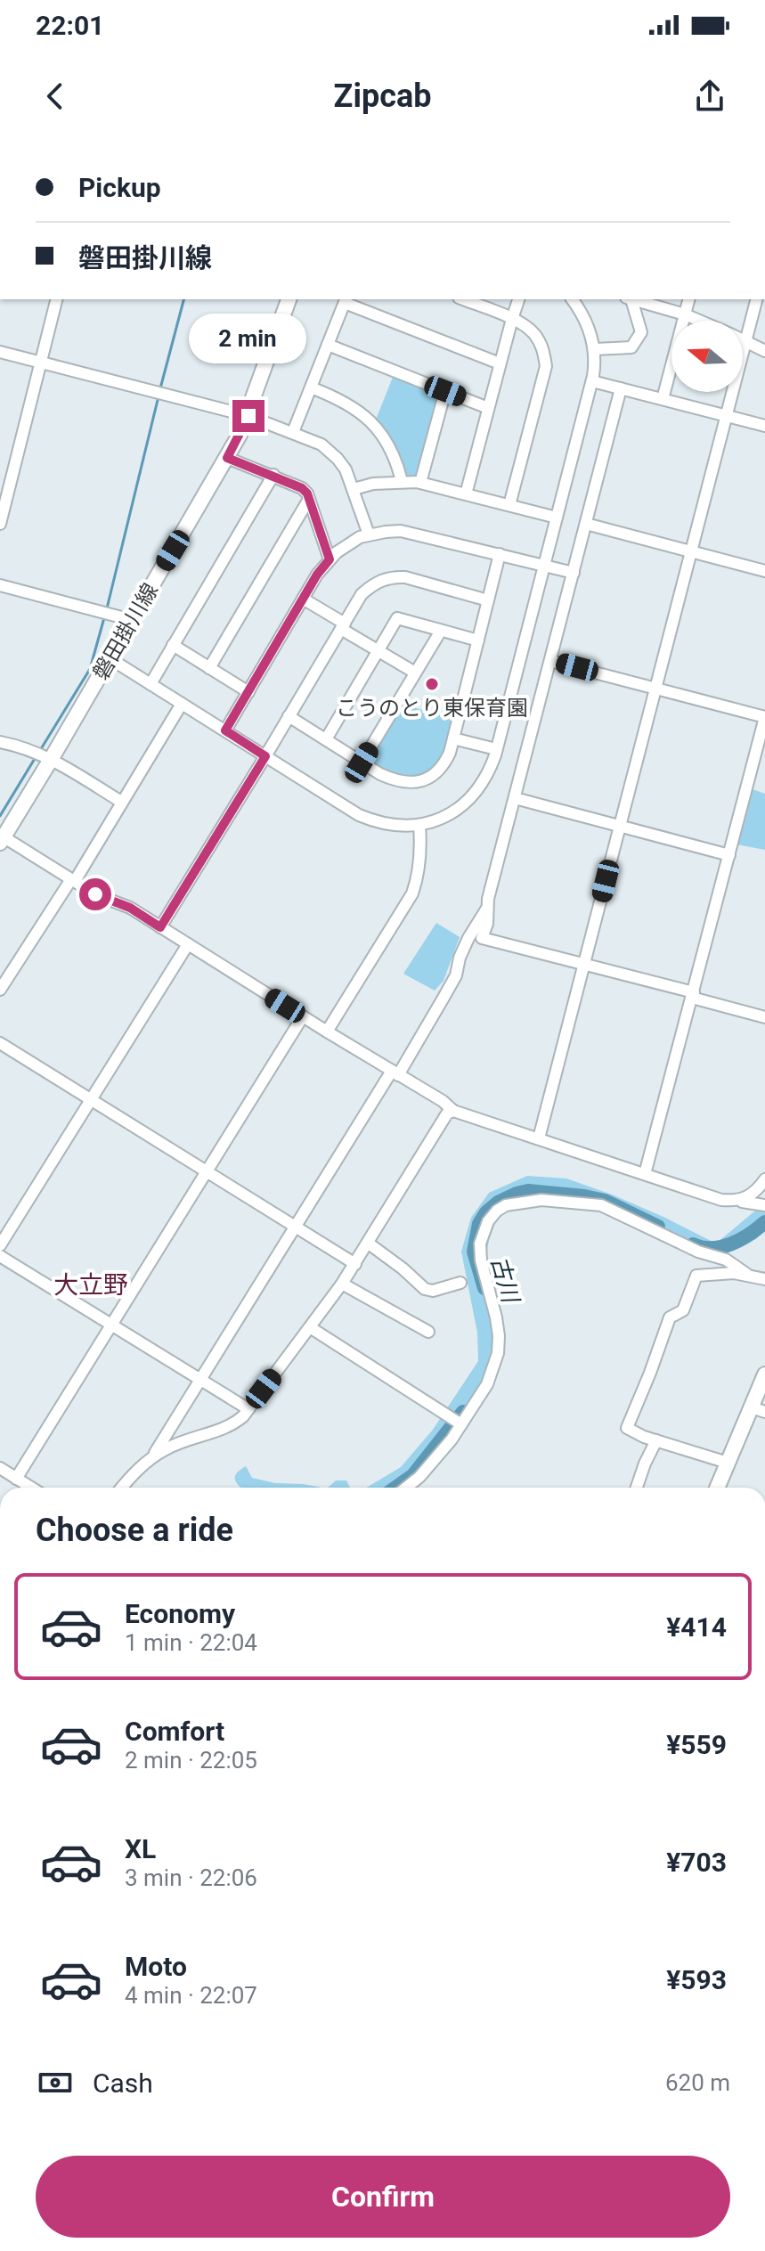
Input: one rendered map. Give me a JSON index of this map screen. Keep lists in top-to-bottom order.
{
  "streets": {
    "main road": ["磐田掛川線"]
  },
  "districts": ["大立野"],
  "water": ["古川"],
  "places": ["こうのとり東保育園"],
  "north": "left",
  "page": {
    "status": "22:01",
    "header": "Zipcab",
    "banner": ["Pickup", "磐田掛川線"],
    "bubble": "2 min",
    "heading": "Choose a ride",
    "list": [
      {
        "name": "Economy",
        "note": "1 min · 22:04",
        "value": "¥414"
      },
      {
        "name": "Comfort",
        "note": "2 min · 22:05",
        "value": "¥559"
      },
      {
        "name": "XL",
        "note": "3 min · 22:06",
        "value": "¥703"
      },
      {
        "name": "Moto",
        "note": "4 min · 22:07",
        "value": "¥593"
      }
    ],
    "pay": ["Cash", "620 m"],
    "buttons": "Confirm"
  }
}
